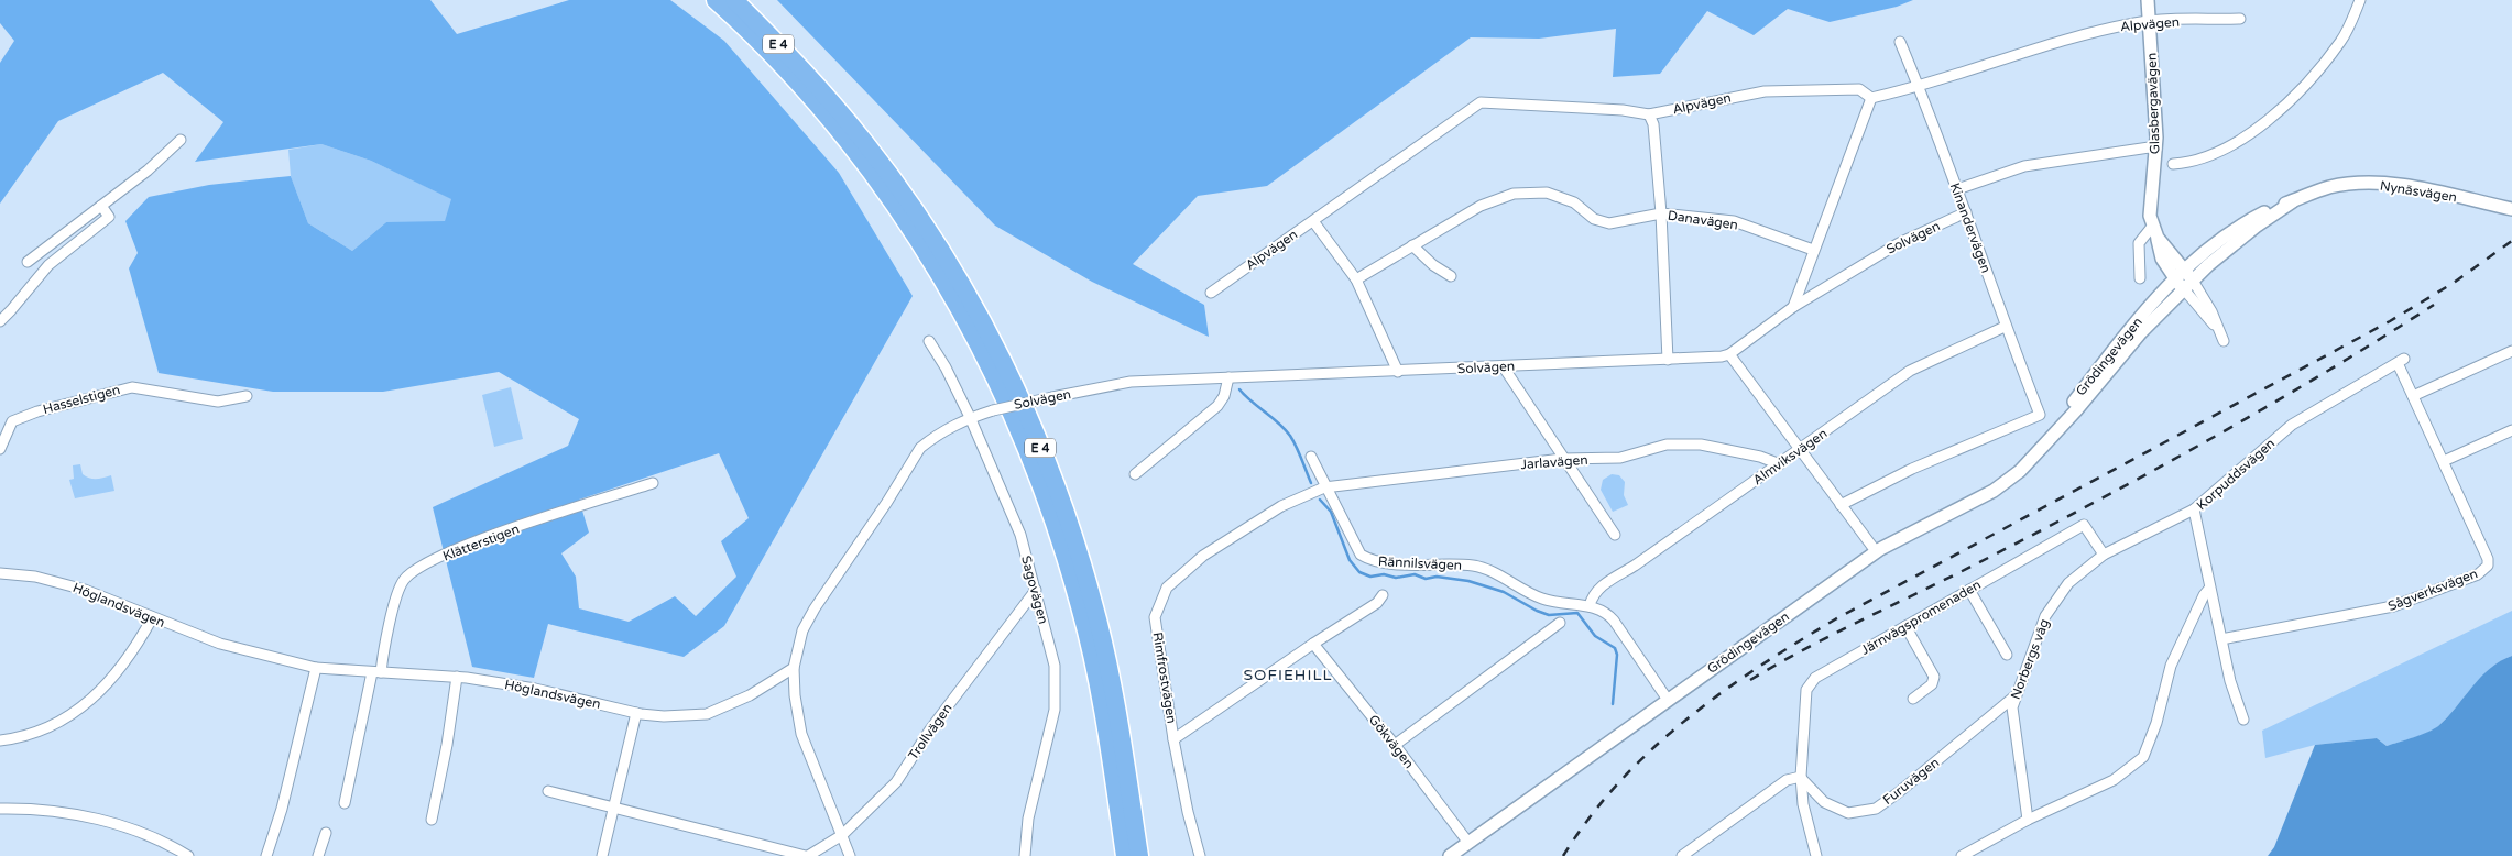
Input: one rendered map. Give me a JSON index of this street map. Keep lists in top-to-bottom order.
{
  "streets": {
    "highway": ["E 4"],
    "street": [
      "Alpvägen",
      "Glasbergavägen",
      "Nynäsvägen",
      "Danavägen",
      "Kinandervägen",
      "Solvägen",
      "Grödingevägen",
      "Hasselstigen",
      "Almviksvägen",
      "Jarlavägen",
      "Korpuddsvägen",
      "Klätterstigen",
      "Rännilsvägen",
      "Sagovägen",
      "Sågverksvägen",
      "Höglandsvägen",
      "Järnvägspromenaden",
      "Norbergs väg",
      "Rimfrostvägen",
      "Trollvägen",
      "Gökvägen",
      "Furuvägen"
    ]
  },
  "crossings": [
    ["Alpvägen", "Glasbergavägen"],
    ["Alpvägen", "Kinandervägen"],
    ["Nynäsvägen", "Grödingevägen"],
    ["Kinandervägen", "Solvägen"],
    ["Kinandervägen", "Almviksvägen"],
    ["Solvägen", "Sagovägen"],
    ["Grödingevägen", "Rännilsvägen"],
    ["Grödingevägen", "Gökvägen"],
    ["Almviksvägen", "Jarlavägen"],
    ["Almviksvägen", "Rännilsvägen"],
    ["Jarlavägen", "Rännilsvägen"],
    ["Jarlavägen", "Rimfrostvägen"],
    ["Korpuddsvägen", "Sågverksvägen"],
    ["Korpuddsvägen", "Norbergs väg"],
    ["Klätterstigen", "Höglandsvägen"],
    ["Rännilsvägen", "Rimfrostvägen"],
    ["Sagovägen", "Trollvägen"],
    ["Järnvägspromenaden", "Norbergs väg"],
    ["Järnvägspromenaden", "Furuvägen"],
    ["Norbergs väg", "Furuvägen"]
  ],
  "districts": ["SOFIEHILL"]
}
